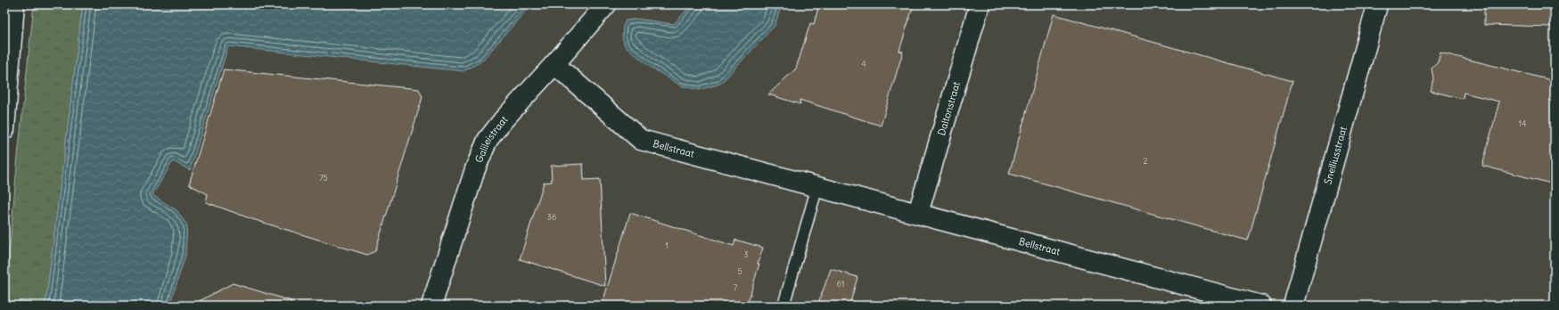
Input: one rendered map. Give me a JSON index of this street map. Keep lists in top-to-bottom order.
{
  "streets": {
    "street": [
      "Daltonstraat",
      "Galileistraat",
      "Bellstraat",
      "Snelliusstraat"
    ]
  },
  "crossings": [
    ["Daltonstraat", "Bellstraat"],
    ["Galileistraat", "Bellstraat"]
  ],
  "house_numbers": [
    "4",
    "14",
    "2",
    "75",
    "36",
    "1",
    "3",
    "5",
    "61",
    "7"
  ]
}
